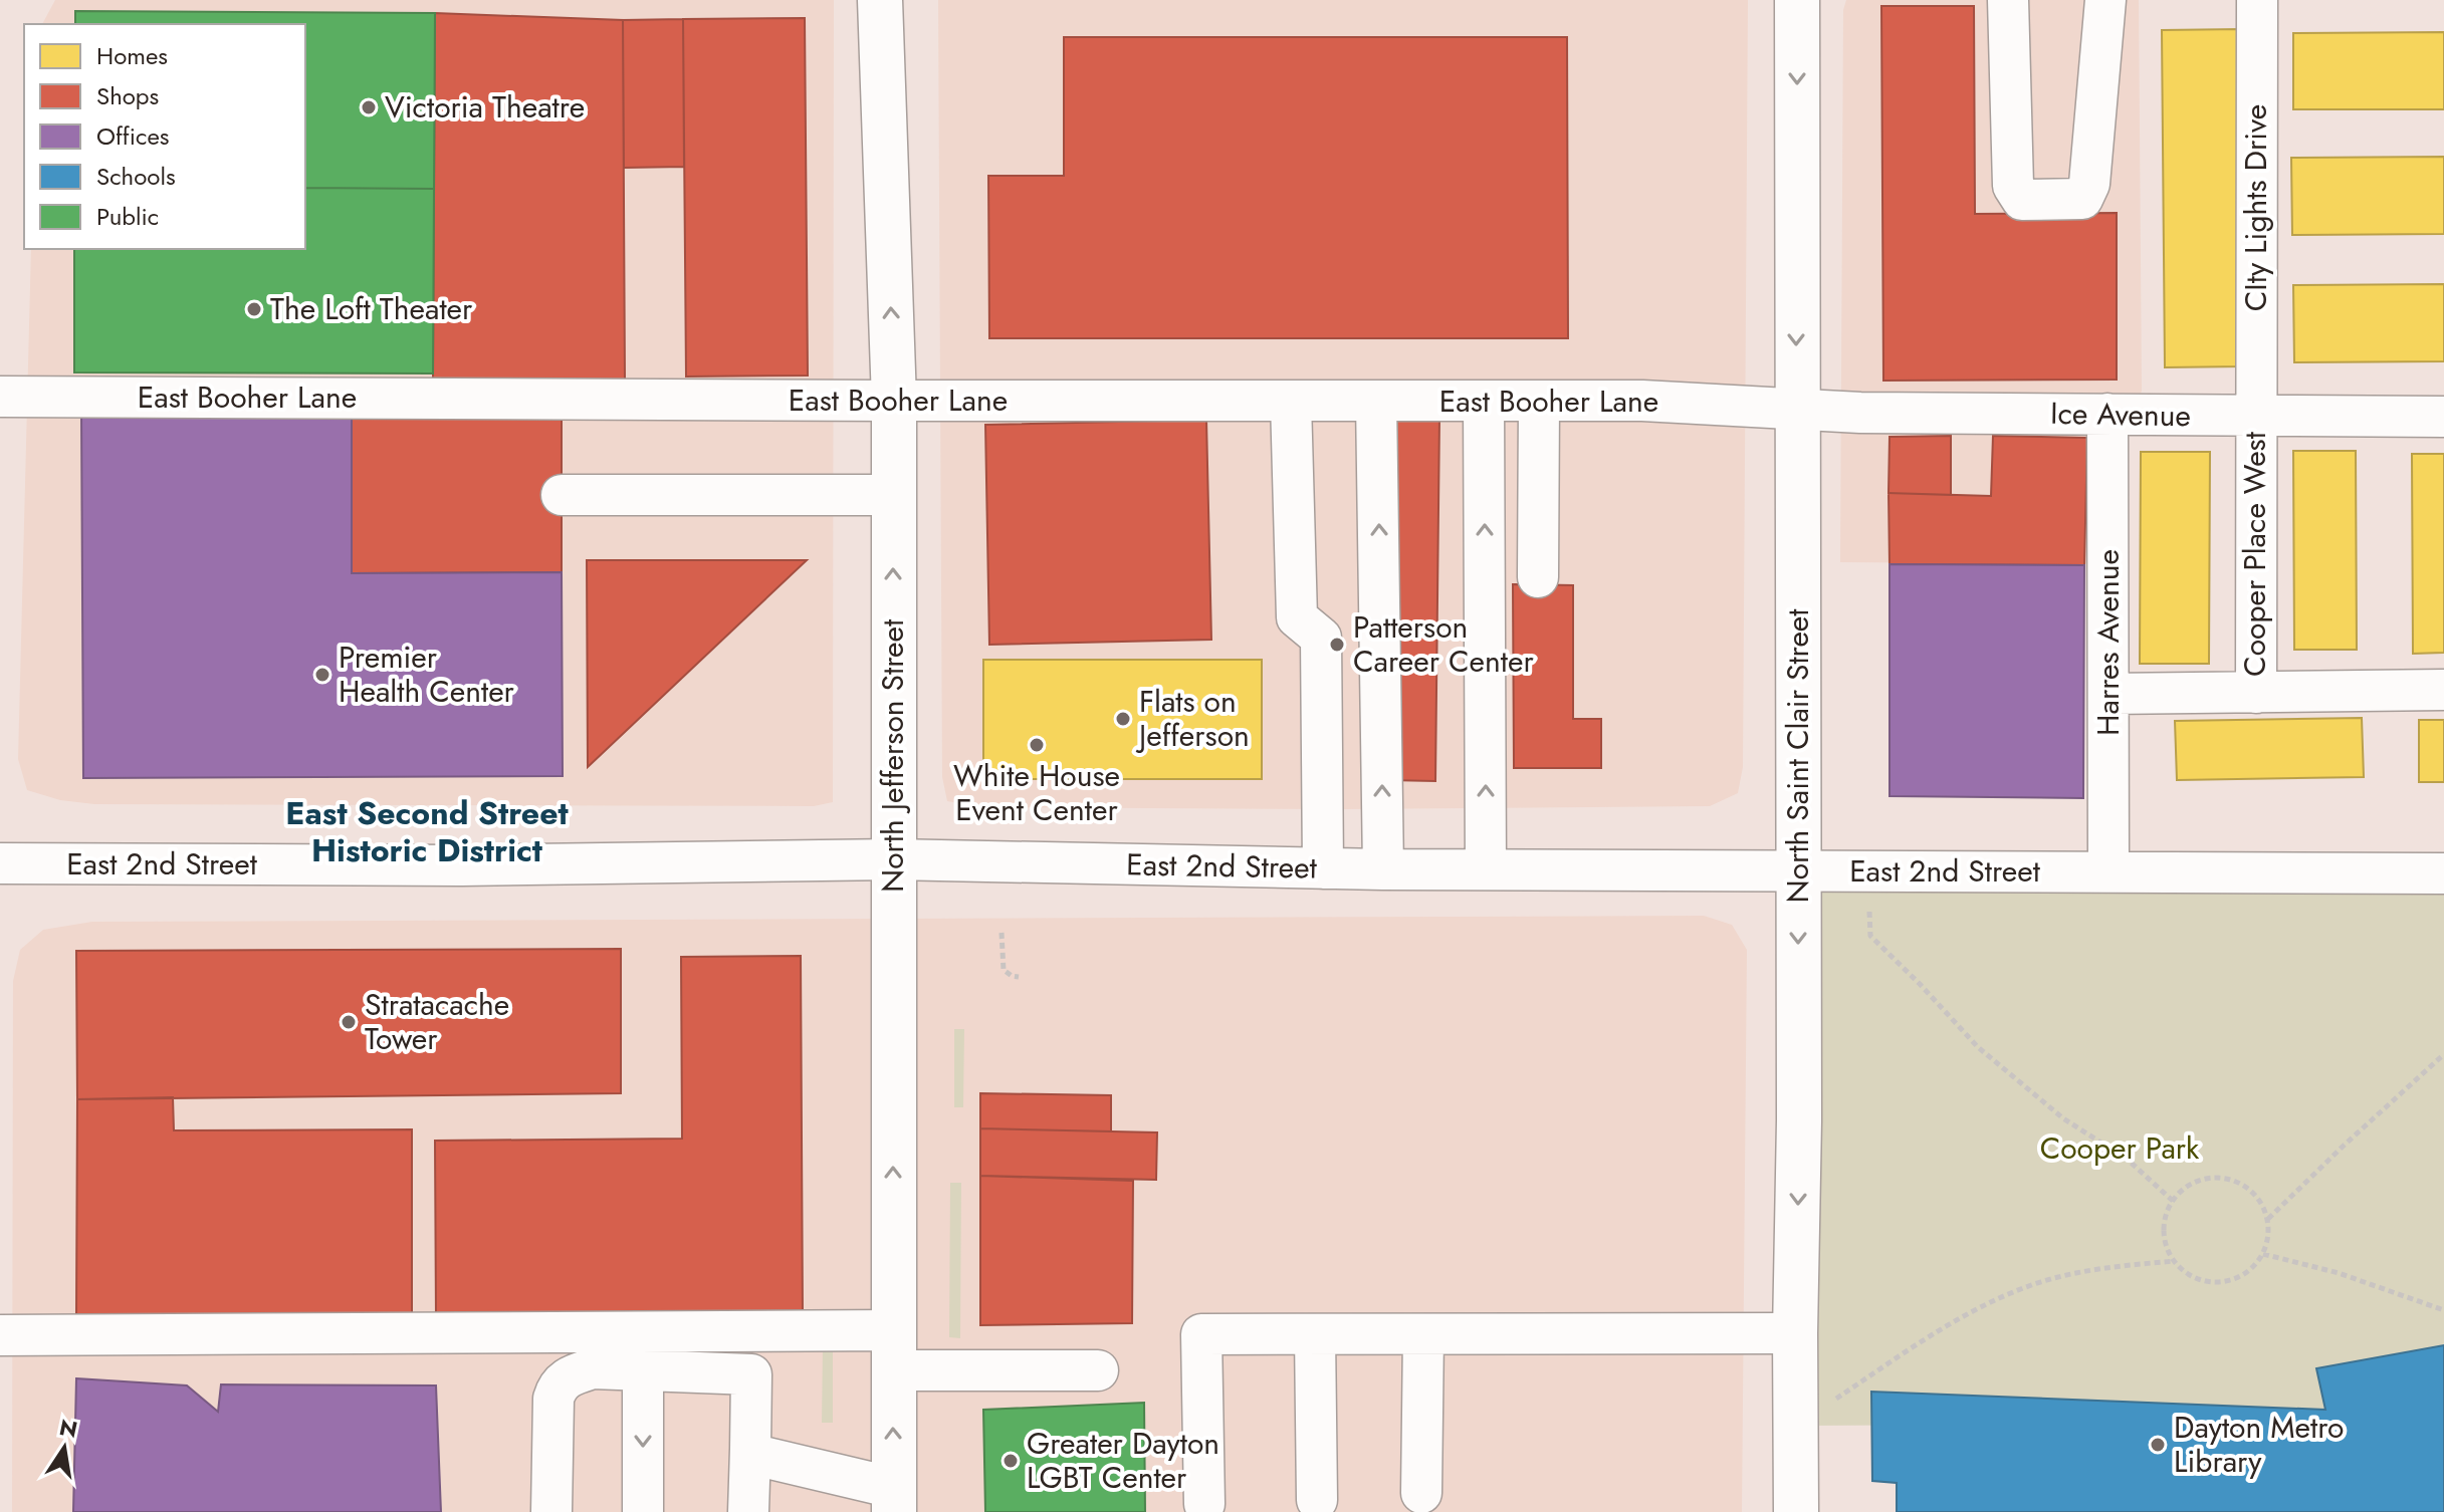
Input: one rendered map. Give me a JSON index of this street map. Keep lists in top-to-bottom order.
{
  "streets": {
    "main road": ["North Jefferson Street", "North Saint Clair Street"],
    "street": [
      "CIty Lights Drive",
      "East Booher Lane",
      "Ice Avenue",
      "Cooper Place West",
      "Harres Avenue",
      "East 2nd Street"
    ]
  },
  "crossings": [
    ["CIty Lights Drive", "Ice Avenue"],
    ["CIty Lights Drive", "Cooper Place West"],
    ["East Booher Lane", "Ice Avenue"],
    ["East Booher Lane", "North Jefferson Street"],
    ["East Booher Lane", "North Saint Clair Street"],
    ["Ice Avenue", "Cooper Place West"],
    ["Ice Avenue", "Harres Avenue"],
    ["Ice Avenue", "North Saint Clair Street"],
    ["Harres Avenue", "East 2nd Street"],
    ["North Jefferson Street", "East 2nd Street"],
    ["North Saint Clair Street", "East 2nd Street"]
  ],
  "one_way": ["North Jefferson Street", "North Saint Clair Street"],
  "districts": ["East Second Street Historic District"],
  "parks": ["Cooper Park"],
  "places": [
    "Victoria Theatre",
    "The Loft Theater",
    "Patterson Career Center",
    "Premier Health Center",
    "Flats on Jefferson",
    "White House Event Center",
    "Stratacache Tower",
    "Dayton Metro Library",
    "Greater Dayton LGBT Center"
  ],
  "legend": [
    "Homes",
    "Shops",
    "Offices",
    "Schools",
    "Public"
  ],
  "north": "top"
}
